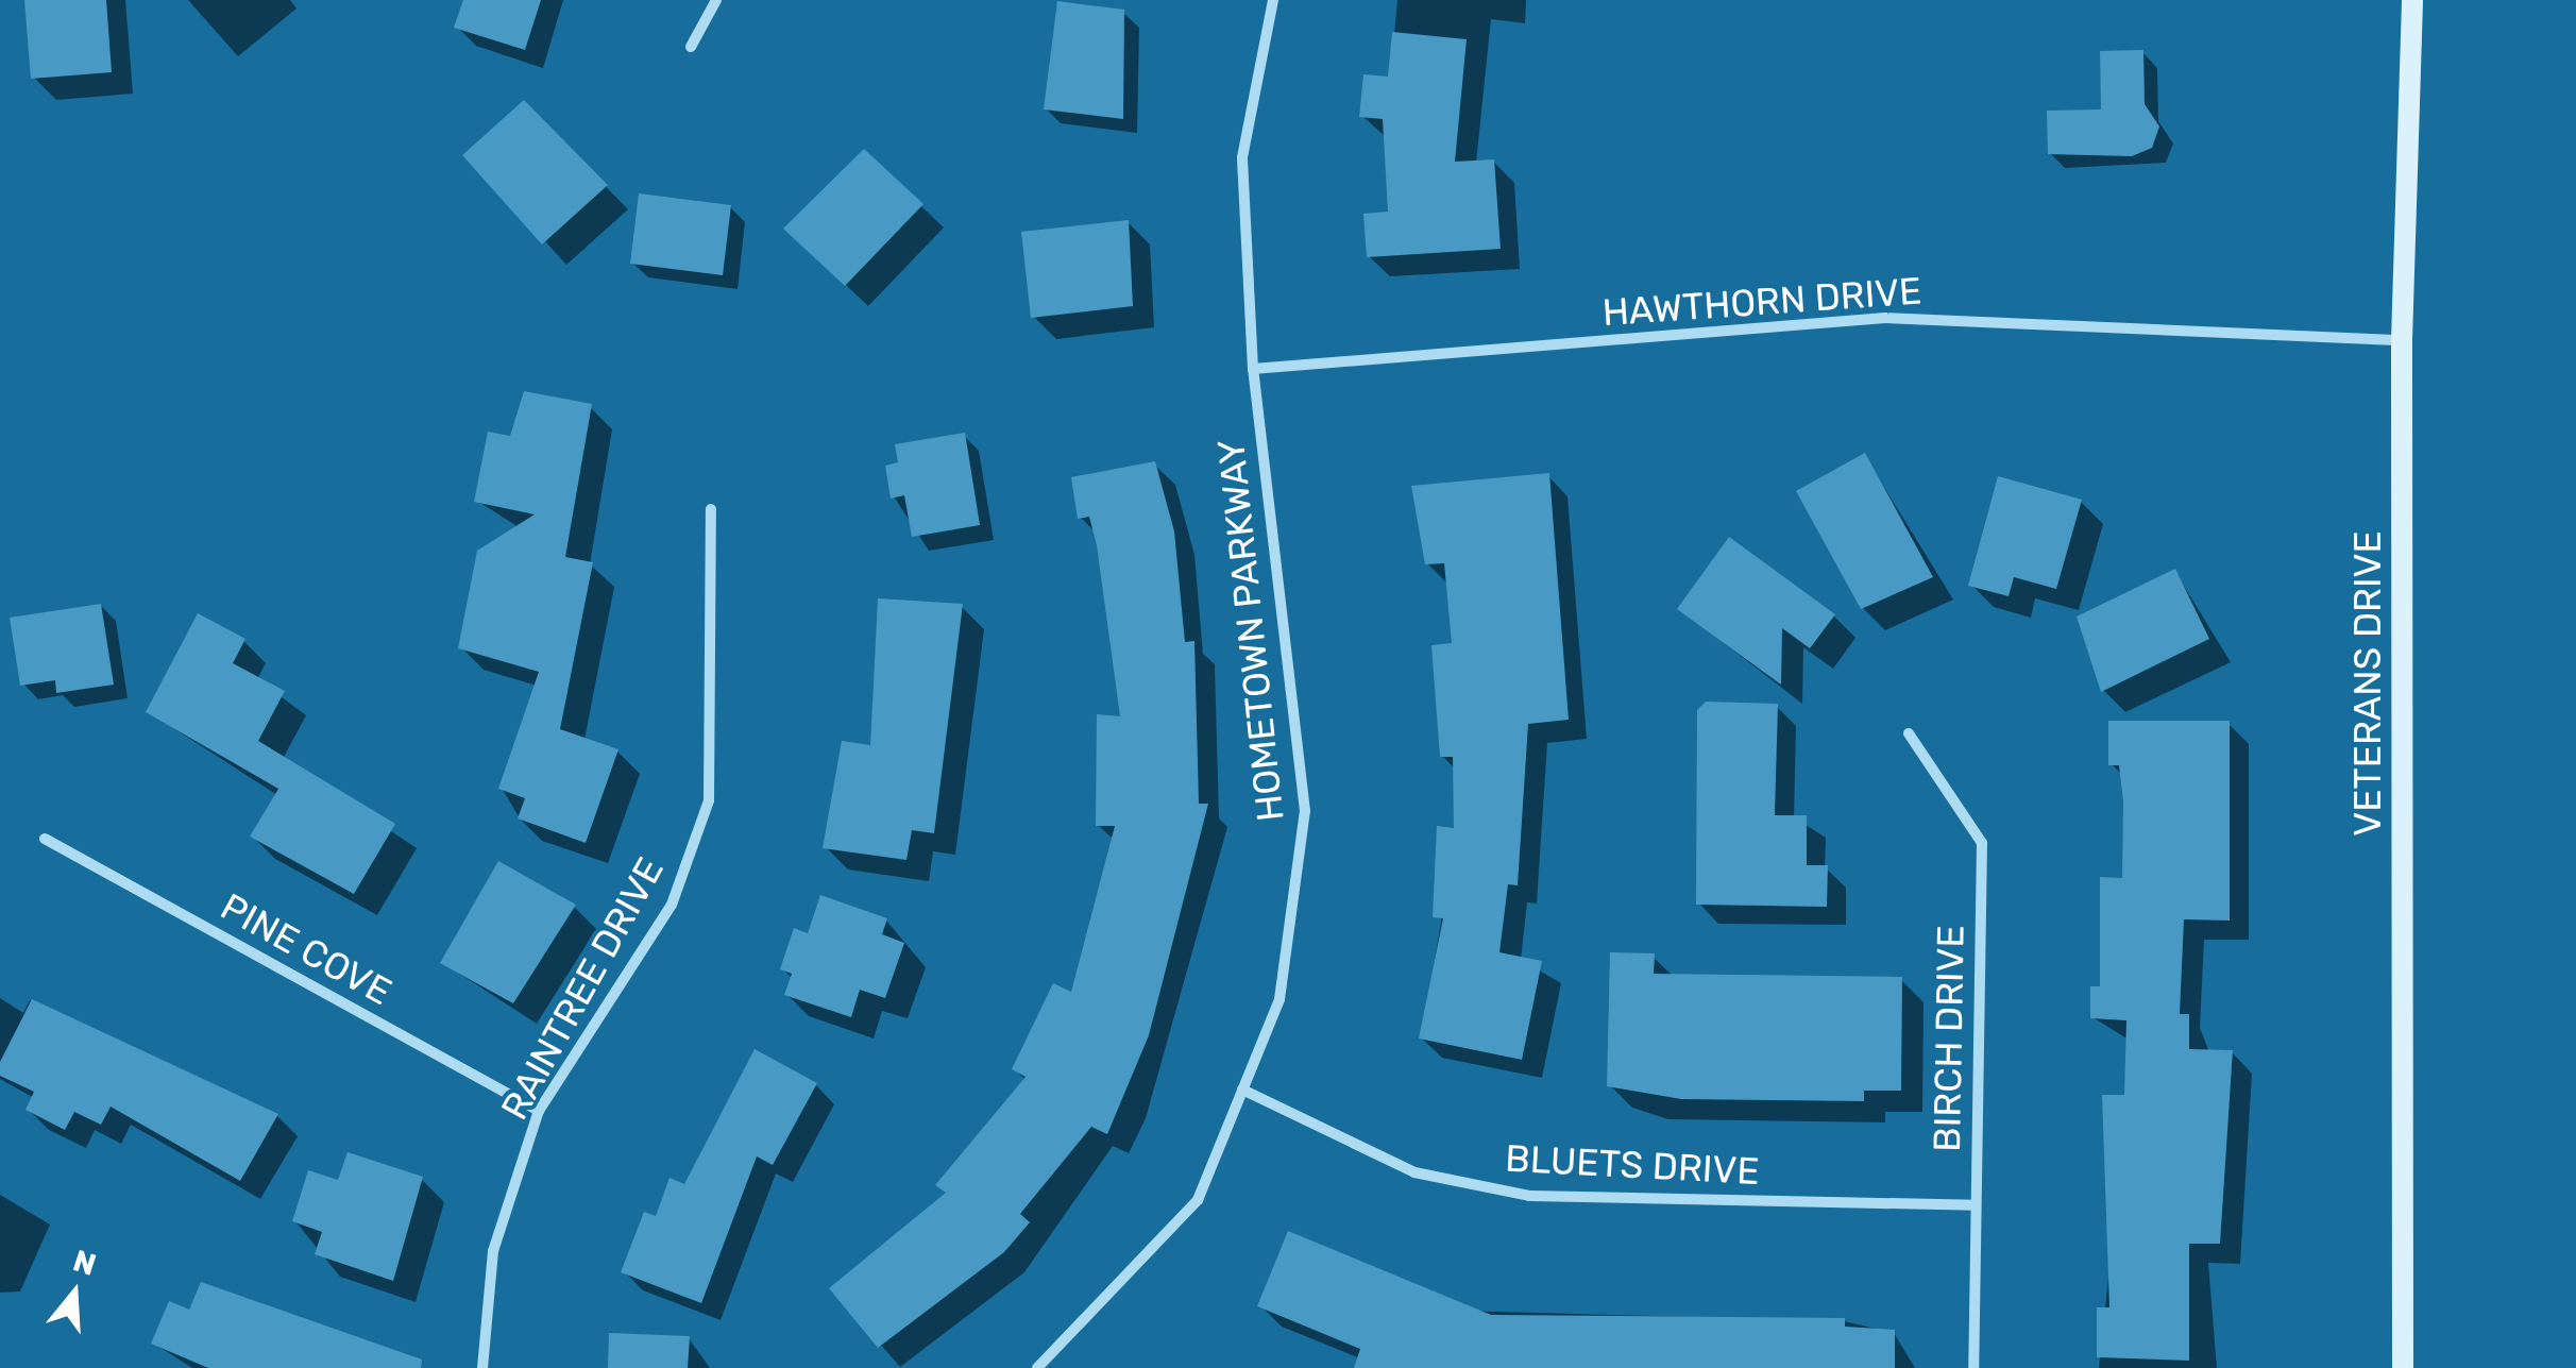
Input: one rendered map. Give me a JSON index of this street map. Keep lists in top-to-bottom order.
{
  "streets": {
    "main road": ["VETERANS DRIVE"],
    "street": [
      "HAWTHORN DRIVE",
      "HOMETOWN PARKWAY",
      "PINE COVE",
      "RAINTREE DRIVE",
      "BIRCH DRIVE",
      "BLUETS DRIVE"
    ]
  },
  "crossings": [
    ["HAWTHORN DRIVE", "HOMETOWN PARKWAY"],
    ["HAWTHORN DRIVE", "VETERANS DRIVE"],
    ["HOMETOWN PARKWAY", "BLUETS DRIVE"],
    ["PINE COVE", "RAINTREE DRIVE"],
    ["BIRCH DRIVE", "BLUETS DRIVE"]
  ],
  "north": "top"
}
